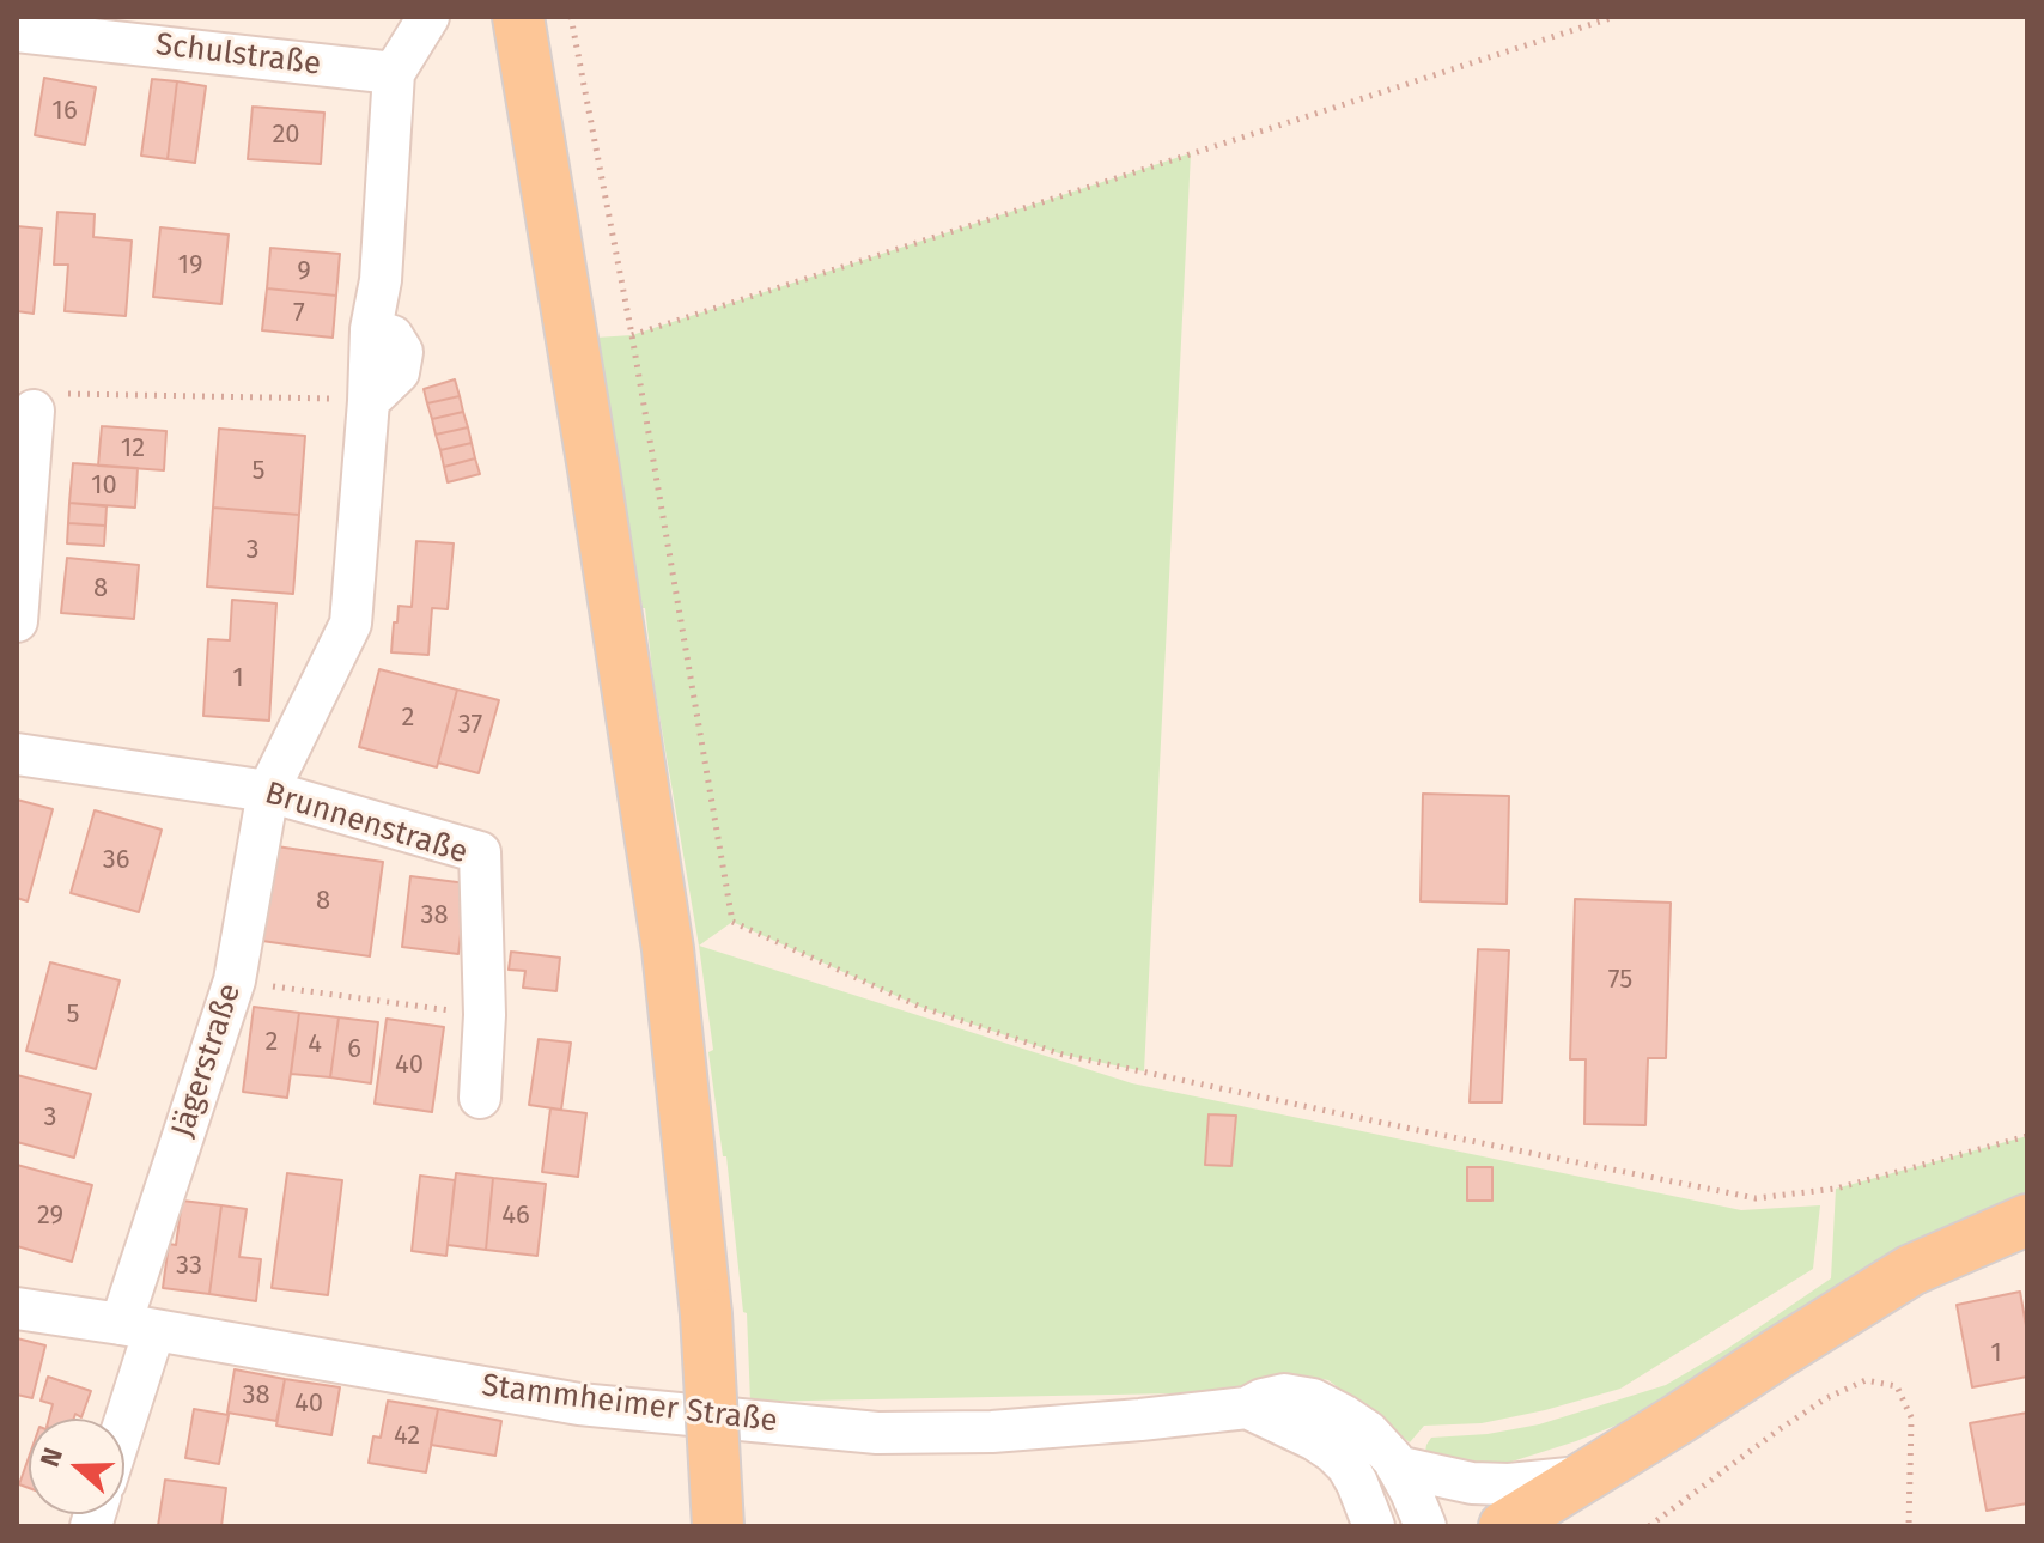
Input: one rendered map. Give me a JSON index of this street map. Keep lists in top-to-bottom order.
{
  "streets": {
    "street": [
      "Schulstraße",
      "Brunnenstraße",
      "Jägerstraße",
      "Stammheimer Straße"
    ]
  },
  "crossings": [
    ["Brunnenstraße", "Jägerstraße"],
    ["Jägerstraße", "Stammheimer Straße"]
  ],
  "house_numbers": [
    "16",
    "20",
    "19",
    "9",
    "7",
    "12",
    "5",
    "10",
    "3",
    "8",
    "1",
    "2",
    "37",
    "36",
    "8",
    "38",
    "75",
    "5",
    "2",
    "4",
    "6",
    "40",
    "3",
    "29",
    "46",
    "33",
    "1",
    "38",
    "40",
    "42"
  ],
  "north": "left"
}
